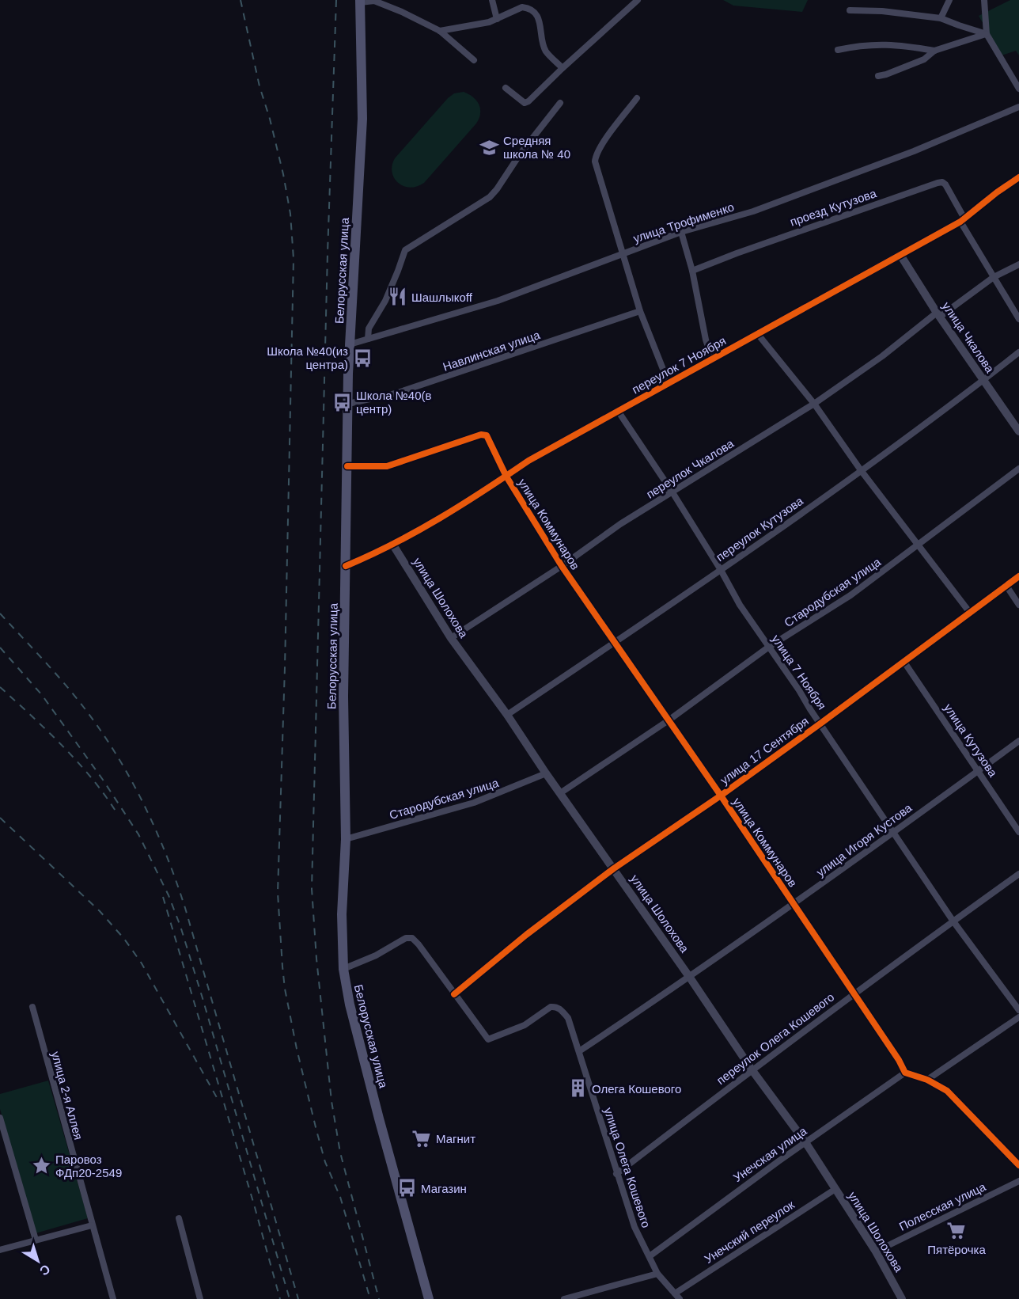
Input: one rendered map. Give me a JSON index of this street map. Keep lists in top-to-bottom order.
{
  "streets": {
    "main road": ["Белорусская улица"],
    "street": [
      "проезд Кутузова",
      "улица Трофименко",
      "улица Чкалова",
      "Навлинская улица",
      "переулок 7 Ноября",
      "переулок Чкалова",
      "улица Коммунаров",
      "переулок Кутузова",
      "Стародубская улица",
      "улица Шолохова",
      "улица 7 Ноября",
      "улица Кутузова",
      "улица 17 Сентября",
      "улица Игоря Кустова",
      "переулок Олега Кошевого",
      "улица 2-я Аллея",
      "Унечская улица",
      "улица Олега Кошевого",
      "Полесская улица",
      "Унечский переулок"
    ]
  },
  "crossings": [
    ["проезд Кутузова", "переулок 7 Ноября"],
    ["проезд Кутузова", "переулок Чкалова"],
    ["улица Трофименко", "Белорусская улица"],
    ["Белорусская улица", "Навлинская улица"],
    ["Белорусская улица", "переулок 7 Ноября"],
    ["Белорусская улица", "улица Коммунаров"],
    ["Белорусская улица", "Стародубская улица"],
    ["Белорусская улица", "улица Олега Кошевого"],
    ["улица Чкалова", "переулок 7 Ноября"],
    ["улица Чкалова", "переулок Чкалова"],
    ["улица Чкалова", "переулок Кутузова"],
    ["переулок 7 Ноября", "улица Коммунаров"],
    ["переулок 7 Ноября", "улица Шолохова"],
    ["переулок 7 Ноября", "улица 7 Ноября"],
    ["переулок Чкалова", "улица Коммунаров"],
    ["переулок Чкалова", "улица Шолохова"],
    ["переулок Чкалова", "улица 7 Ноября"],
    ["улица Коммунаров", "переулок Кутузова"],
    ["улица Коммунаров", "Стародубская улица"],
    ["улица Коммунаров", "улица 17 Сентября"],
    ["улица Коммунаров", "улица Игоря Кустова"],
    ["улица Коммунаров", "переулок Олега Кошевого"],
    ["улица Коммунаров", "Унечская улица"],
    ["переулок Кутузова", "улица Шолохова"],
    ["переулок Кутузова", "улица 7 Ноября"],
    ["Стародубская улица", "улица Шолохова"],
    ["Стародубская улица", "улица 7 Ноября"],
    ["улица Шолохова", "улица 17 Сентября"],
    ["улица Шолохова", "улица Игоря Кустова"],
    ["улица Шолохова", "переулок Олега Кошевого"],
    ["улица Шолохова", "Унечская улица"],
    ["улица Шолохова", "Полесская улица"],
    ["улица Шолохова", "Унечский переулок"],
    ["улица 7 Ноября", "улица 17 Сентября"],
    ["улица 7 Ноября", "улица Игоря Кустова"],
    ["улица 7 Ноября", "переулок Олега Кошевого"],
    ["улица Кутузова", "улица 17 Сентября"],
    ["улица Кутузова", "улица Игоря Кустова"],
    ["улица 17 Сентября", "улица Олега Кошевого"],
    ["улица Игоря Кустова", "улица Олега Кошевого"],
    ["переулок Олега Кошевого", "улица Олега Кошевого"],
    ["Унечская улица", "улица Олега Кошевого"],
    ["улица Олега Кошевого", "Унечский переулок"]
  ],
  "places": {
    "school or university": ["Средняя школа № 40"],
    "restaurant": ["Шашлыкоff"],
    "bus stop": ["Школа №40(из центра)", "Школа №40(в центр)", "Магазин"],
    "building": ["Олега Кошевого"],
    "supermarket": ["Магнит", "Пятёрочка"],
    "place": ["Паровоз ФДп20-2549"]
  },
  "north": "bottom right"
}
